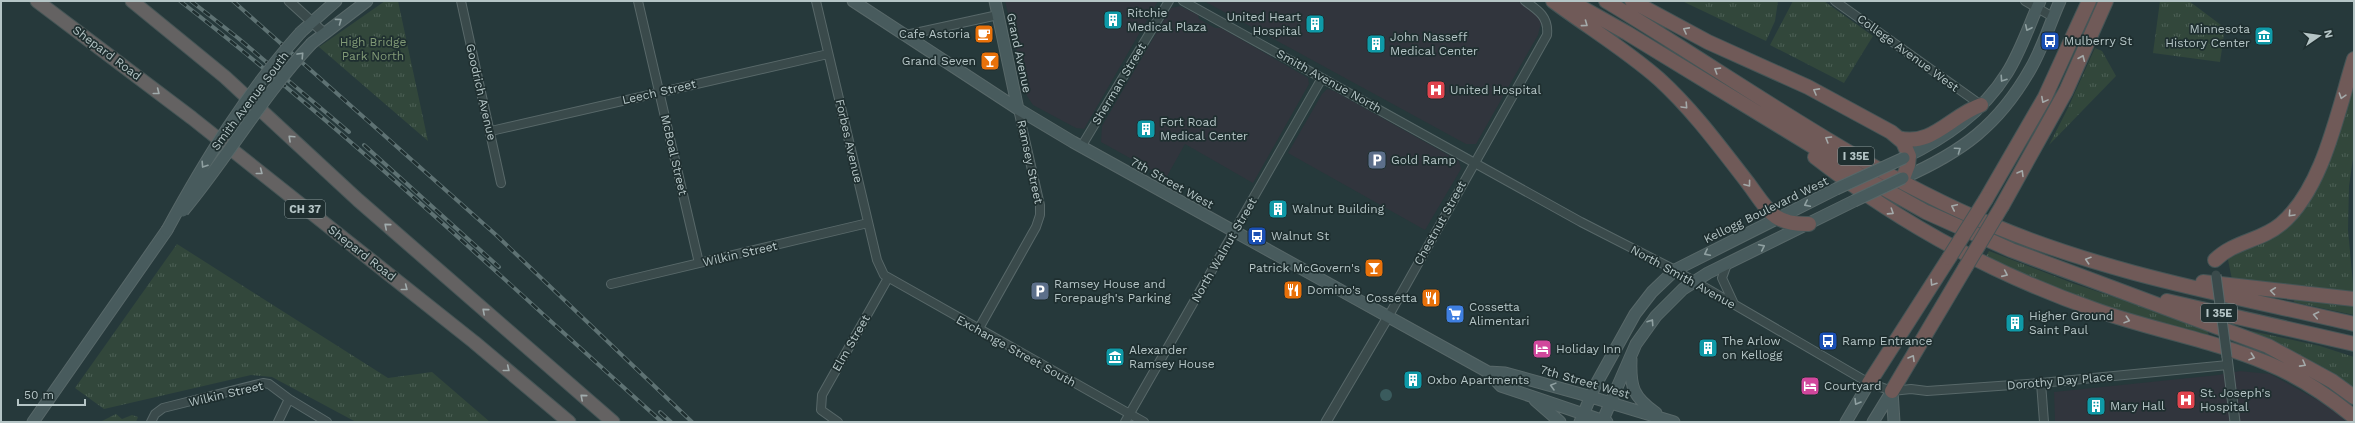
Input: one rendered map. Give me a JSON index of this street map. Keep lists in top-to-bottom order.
{
  "streets": {
    "highway": ["Shepard Road", "I 35E", "CH 37"],
    "main road": [
      "Grand Avenue",
      "Smith Avenue South",
      "7th Street West",
      "Kellogg Boulevard West"
    ],
    "street": [
      "College Avenue West",
      "Smith Avenue North",
      "Sherman Street",
      "Goodrich Avenue",
      "Leech Street",
      "Forbes Avenue",
      "McBoal Street",
      "Ramsey Street",
      "Chestnut Street",
      "North Walnut Street",
      "Wilkin Street",
      "North Smith Avenue",
      "Elm Street",
      "Exchange Street South",
      "Dorothy Day Place"
    ]
  },
  "crossings": [
    ["Grand Avenue", "Ramsey Street"],
    ["Grand Avenue", "7th Street West"],
    ["College Avenue West", "Kellogg Boulevard West"],
    ["Smith Avenue North", "Chestnut Street"],
    ["Smith Avenue North", "North Walnut Street"],
    ["Smith Avenue North", "North Smith Avenue"],
    ["Sherman Street", "7th Street West"],
    ["Goodrich Avenue", "Leech Street"],
    ["Leech Street", "Forbes Avenue"],
    ["Leech Street", "McBoal Street"],
    ["Forbes Avenue", "Wilkin Street"],
    ["Forbes Avenue", "Elm Street"],
    ["Forbes Avenue", "Exchange Street South"],
    ["McBoal Street", "Wilkin Street"],
    ["Ramsey Street", "7th Street West"],
    ["Ramsey Street", "Exchange Street South"],
    ["7th Street West", "Kellogg Boulevard West"],
    ["7th Street West", "Chestnut Street"],
    ["7th Street West", "North Walnut Street"],
    ["Kellogg Boulevard West", "North Smith Avenue"],
    ["Chestnut Street", "North Smith Avenue"],
    ["North Walnut Street", "Exchange Street South"],
    ["North Smith Avenue", "Dorothy Day Place"],
    ["Elm Street", "Exchange Street South"]
  ],
  "parks": ["High Bridge Park North"],
  "places": {
    "building": [
      "Ritchie Medical Plaza",
      "United Heart Hospital",
      "John Nasseff Medical Center",
      "Fort Road Medical Center",
      "Walnut Building",
      "Higher Ground Saint Paul",
      "The Arlow on Kellogg",
      "Oxbo Apartments",
      "Mary Hall"
    ],
    "cafe": ["Cafe Astoria"],
    "museum": ["Minnesota History Center", "Alexander Ramsey House"],
    "bus stop": ["Mulberry St", "Walnut St", "Ramp Entrance"],
    "bar": ["Grand Seven", "Patrick McGovern's"],
    "hospital": ["United Hospital", "St. Joseph's Hospital"],
    "parking": ["Gold Ramp", "Ramsey House and Forepaugh's Parking"],
    "restaurant": ["Domino's", "Cossetta"],
    "supermarket": ["Cossetta Alimentari"],
    "hotel": ["Holiday Inn", "Courtyard"]
  },
  "scale_bar": "50 m",
  "north": "right"
}
